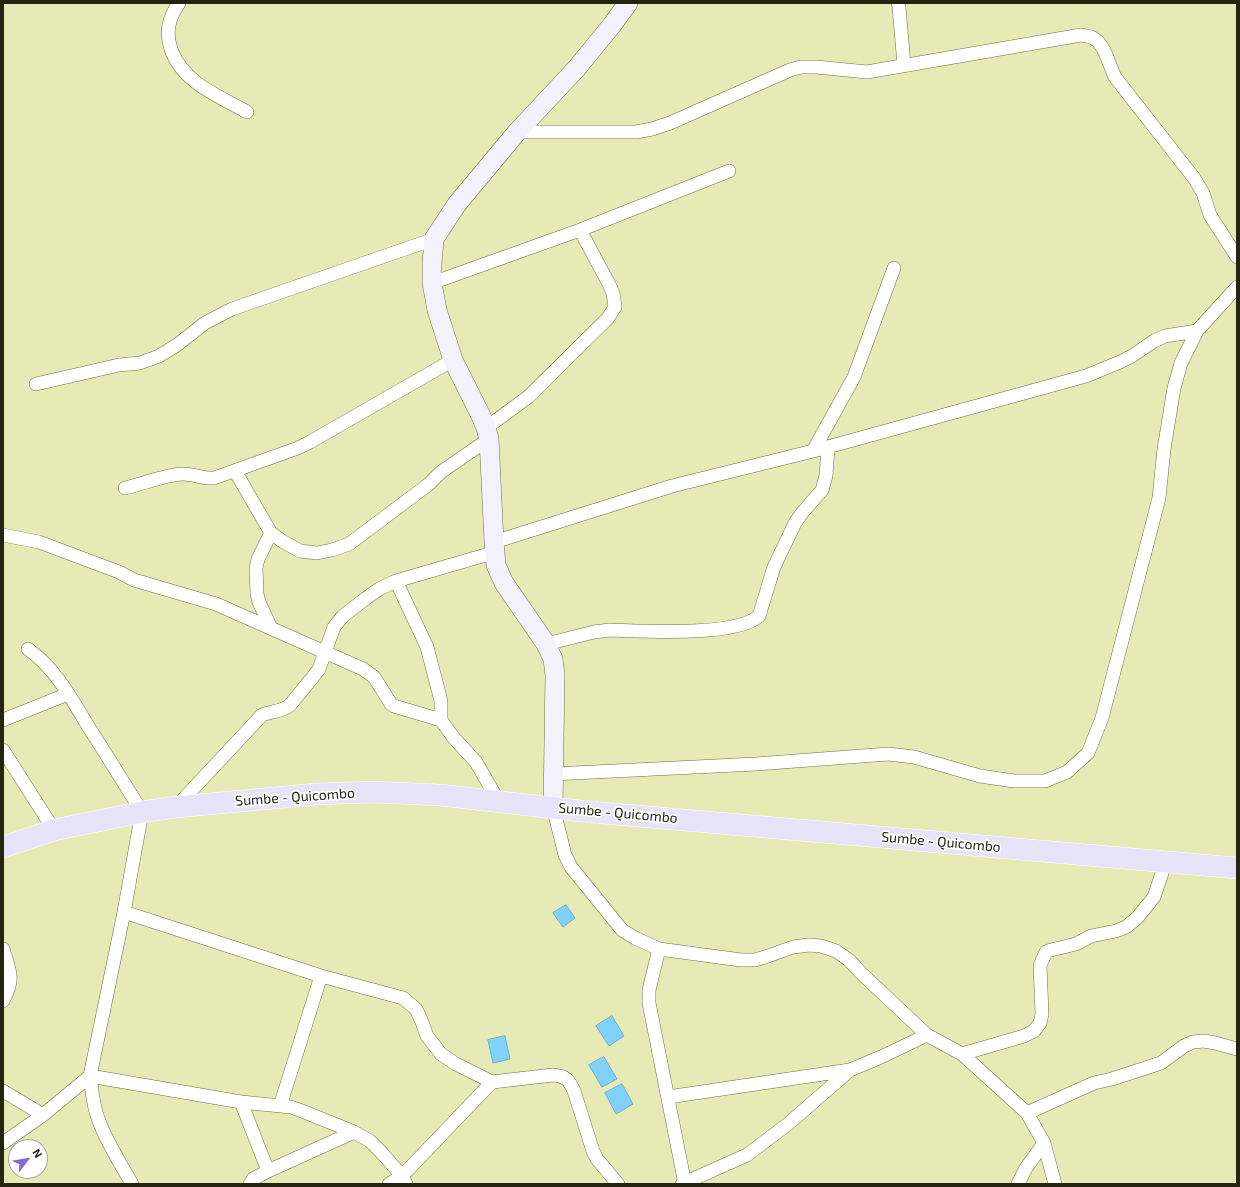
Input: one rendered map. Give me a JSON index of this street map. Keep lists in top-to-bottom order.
{
  "streets": {
    "main road": ["Sumbe - Quicombo"]
  },
  "north": "top right"
}
